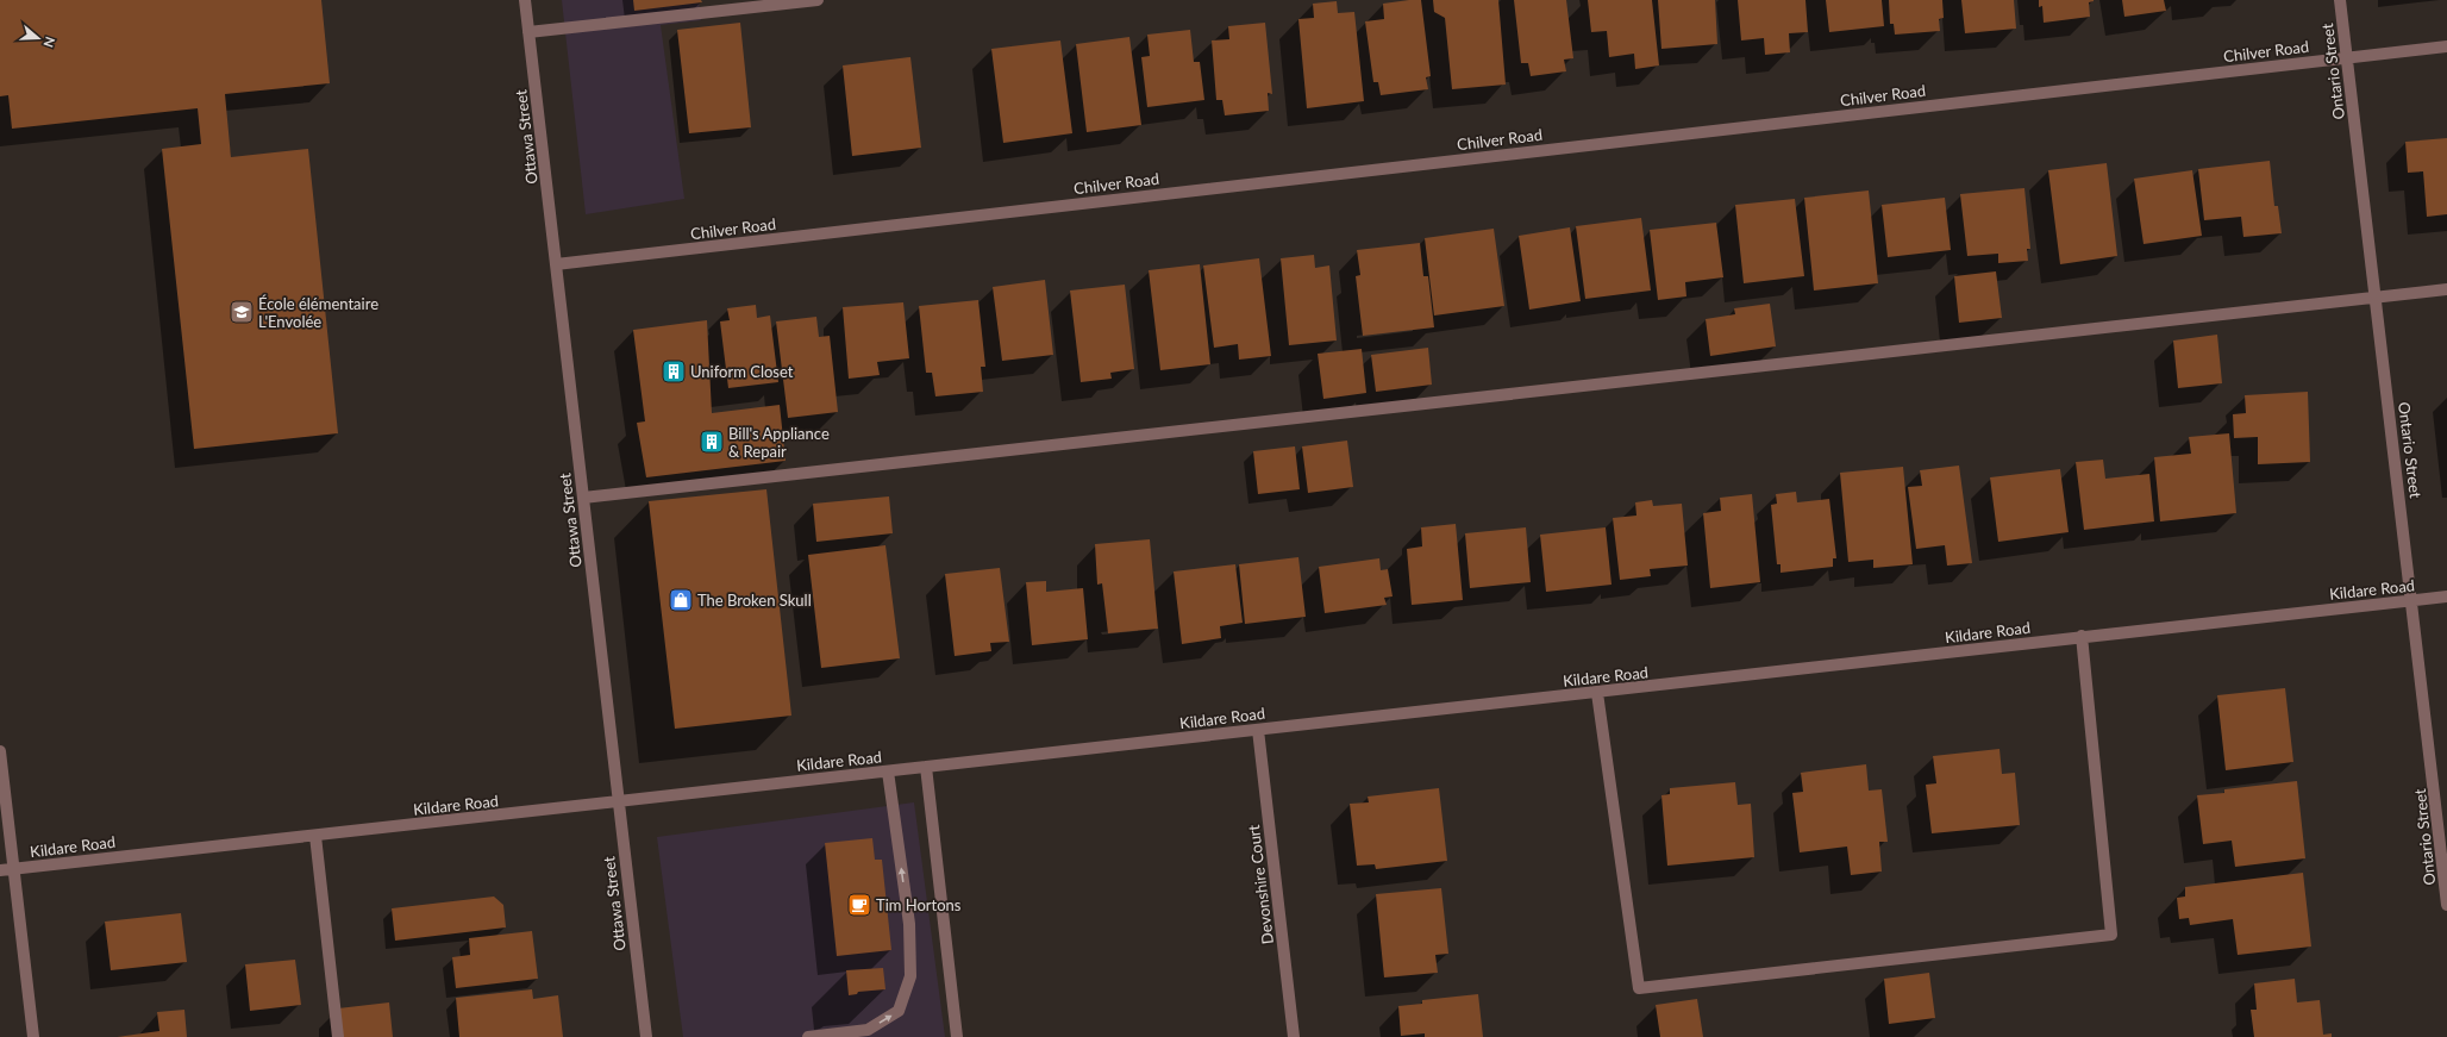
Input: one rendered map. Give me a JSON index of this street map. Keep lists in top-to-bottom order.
{
  "streets": {
    "street": [
      "Chilver Road",
      "Ontario Street",
      "Ottawa Street",
      "Kildare Road",
      "Devonshire Court"
    ]
  },
  "crossings": [
    ["Chilver Road", "Ontario Street"],
    ["Chilver Road", "Ottawa Street"],
    ["Ontario Street", "Kildare Road"],
    ["Ottawa Street", "Kildare Road"],
    ["Kildare Road", "Devonshire Court"]
  ],
  "places": {
    "school or university": ["École élémentaire L'Envolée"],
    "building": ["Uniform Closet", "Bill's Appliance & Repair"],
    "shop": ["The Broken Skull"],
    "cafe": ["Tim Hortons"]
  },
  "north": "right"
}
